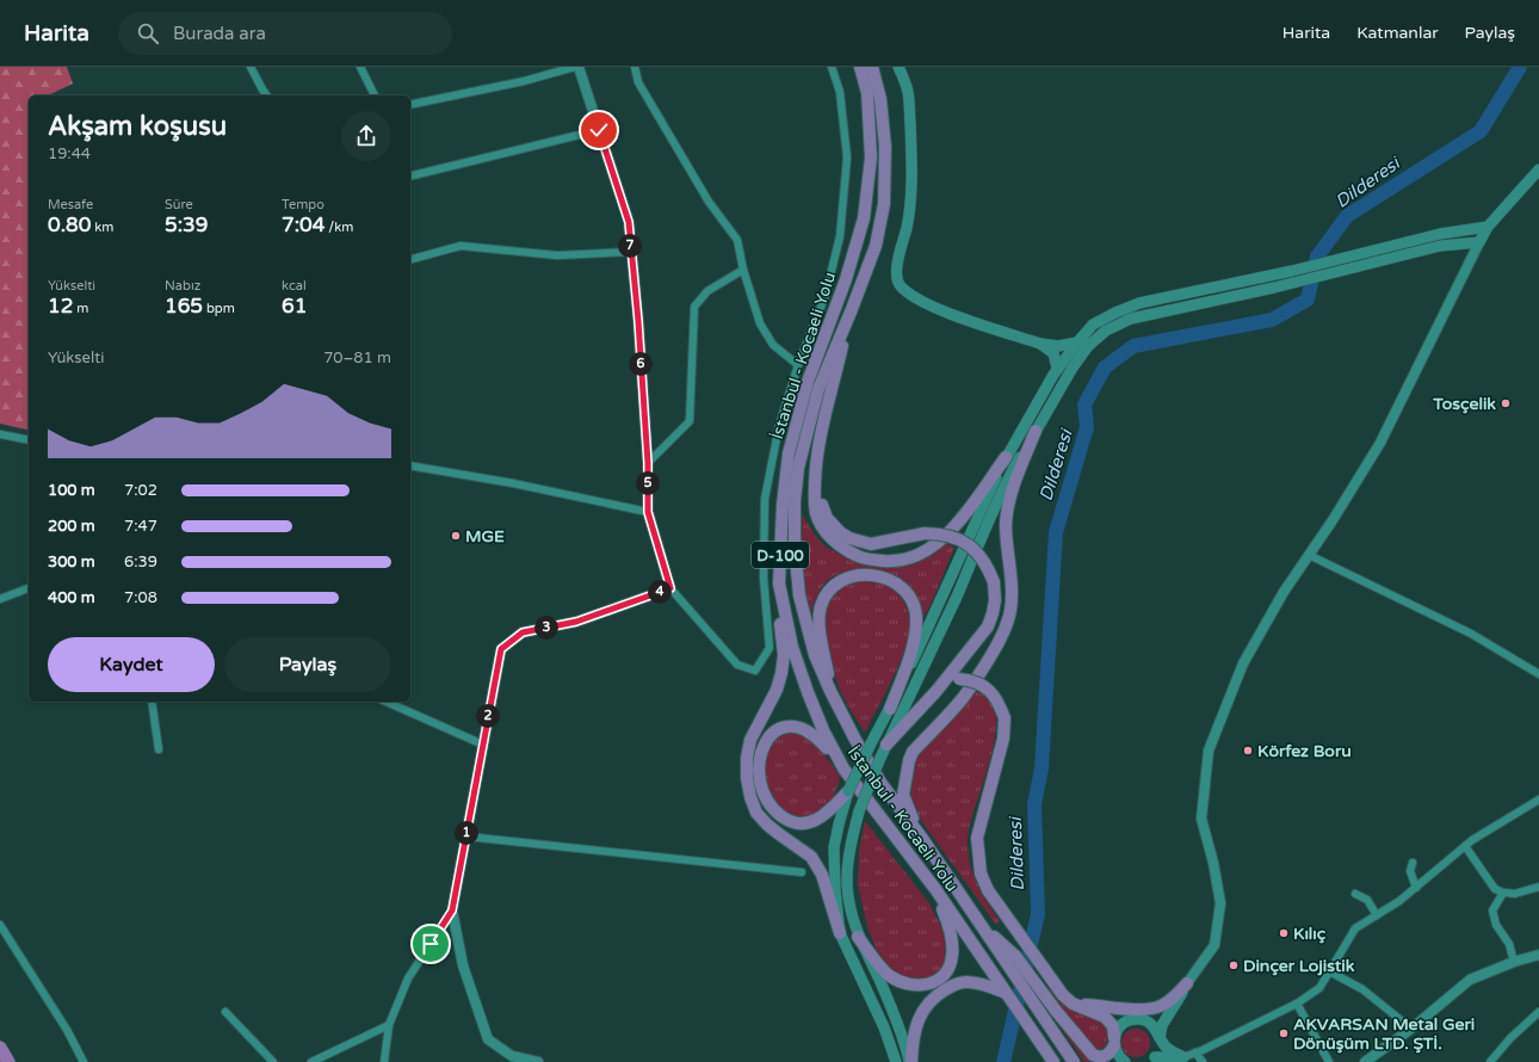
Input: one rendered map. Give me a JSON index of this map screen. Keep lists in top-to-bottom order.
{
  "streets": {
    "highway": ["İstanbul - Kocaeli Yolu", "D-100"]
  },
  "water": ["Dilderesi"],
  "places": [
    "Tosçelik",
    "MGE",
    "Körfez Boru",
    "Kılıç",
    "Dinçer Lojistik",
    "AKVARSAN Metal Geri Dönüşüm LTD. ŞTİ."
  ],
  "page": {
    "header": "Harita",
    "search": "Burada ara",
    "nav": ["Harita", "Katmanlar", "Paylaş"],
    "heading": ["Akşam koşusu", "19:44"],
    "stats": [
      ["Mesafe", "0.80 km"],
      ["Süre", "5:39"],
      ["Tempo", "7:04 /km"],
      ["Yükselti", "12 m"],
      ["Nabız", "165 bpm"],
      ["kcal", "61"]
    ],
    "pins": [
      "7",
      "6",
      "5",
      "4",
      "3",
      "2",
      "1"
    ],
    "chart": ["Yükselti", "70–81 m"],
    "list": [
      {
        "name": "100 m",
        "note": "7:02"
      },
      {
        "name": "200 m",
        "note": "7:47"
      },
      {
        "name": "300 m",
        "note": "6:39"
      },
      {
        "name": "400 m",
        "note": "7:08"
      }
    ],
    "buttons": ["Kaydet", "Paylaş"]
  }
}
